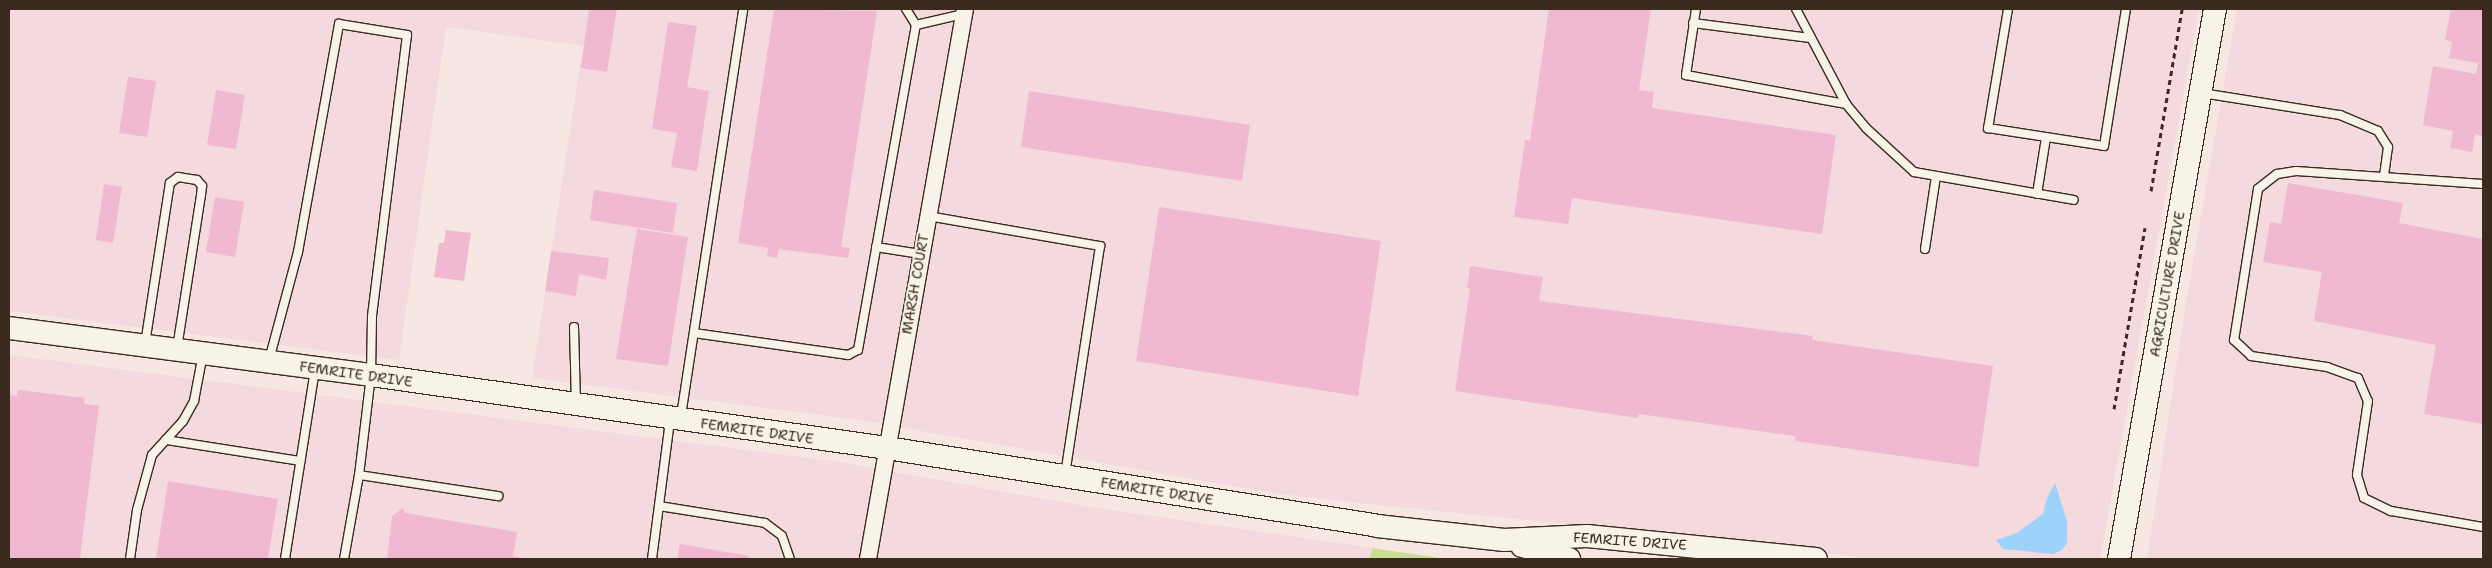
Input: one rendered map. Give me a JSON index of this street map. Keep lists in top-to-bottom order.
{
  "streets": {
    "street": ["MARSH COURT", "AGRICULTURE DRIVE", "FEMRITE DRIVE"]
  },
  "crossings": [
    ["MARSH COURT", "FEMRITE DRIVE"]
  ]
}
